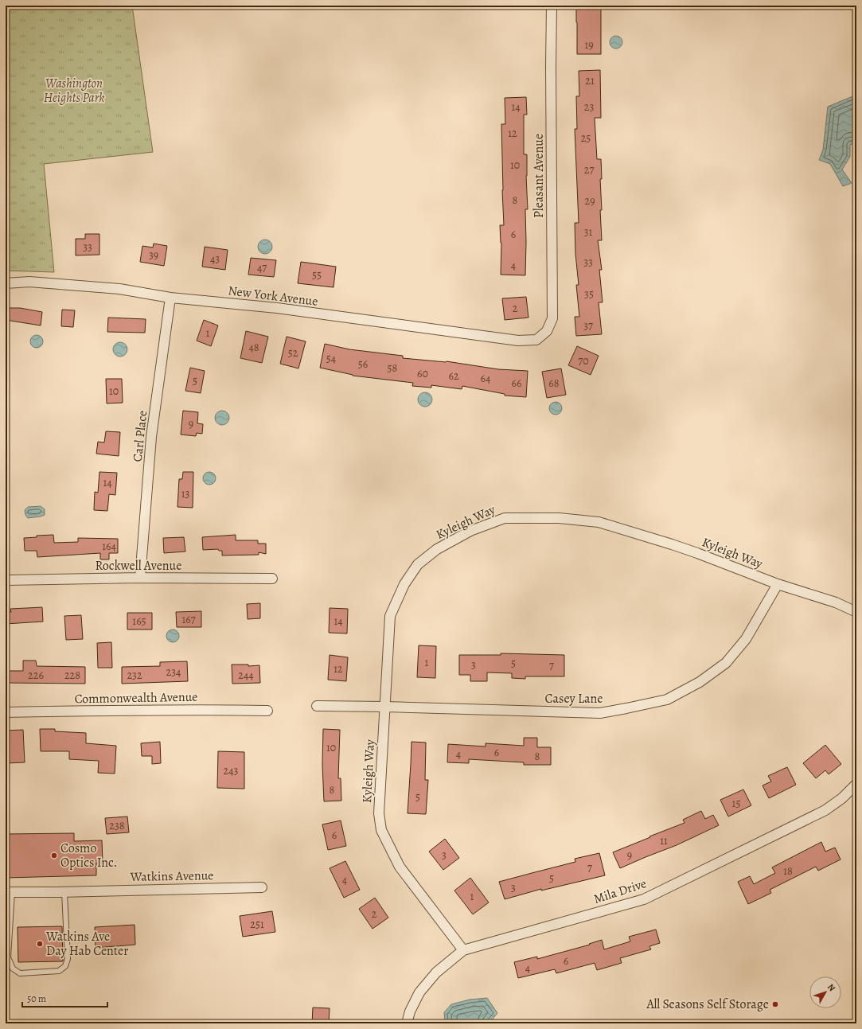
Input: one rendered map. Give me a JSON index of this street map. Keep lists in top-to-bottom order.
{
  "streets": {
    "street": [
      "Pleasant Avenue",
      "New York Avenue",
      "Carl Place",
      "Kyleigh Way",
      "Rockwell Avenue",
      "Commonwealth Avenue",
      "Casey Lane",
      "Watkins Avenue",
      "Mila Drive"
    ]
  },
  "crossings": [
    ["Pleasant Avenue", "New York Avenue"],
    ["New York Avenue", "Carl Place"],
    ["Carl Place", "Rockwell Avenue"],
    ["Kyleigh Way", "Casey Lane"],
    ["Kyleigh Way", "Mila Drive"]
  ],
  "parks": ["Washington Heights Park"],
  "places": ["Cosmo Optics Inc.", "Watkins Ave Day Hab Center", "All Seasons Self Storage"],
  "house_numbers": [
    "19",
    "21",
    "14",
    "23",
    "12",
    "25",
    "10",
    "27",
    "8",
    "29",
    "31",
    "6",
    "33",
    "39",
    "43",
    "33",
    "4",
    "47",
    "55",
    "35",
    "2",
    "37",
    "1",
    "48",
    "52",
    "54",
    "70",
    "56",
    "58",
    "60",
    "62",
    "64",
    "5",
    "66",
    "68",
    "10",
    "9",
    "14",
    "13",
    "164",
    "167",
    "165",
    "14",
    "1",
    "5",
    "3",
    "7",
    "12",
    "234",
    "226",
    "228",
    "232",
    "244",
    "10",
    "6",
    "4",
    "8",
    "243",
    "8",
    "5",
    "15",
    "238",
    "6",
    "11",
    "3",
    "9",
    "7",
    "18",
    "5",
    "4",
    "3",
    "1",
    "2",
    "251",
    "6",
    "4"
  ],
  "scale_bar": "50 m",
  "north": "top right"
}
